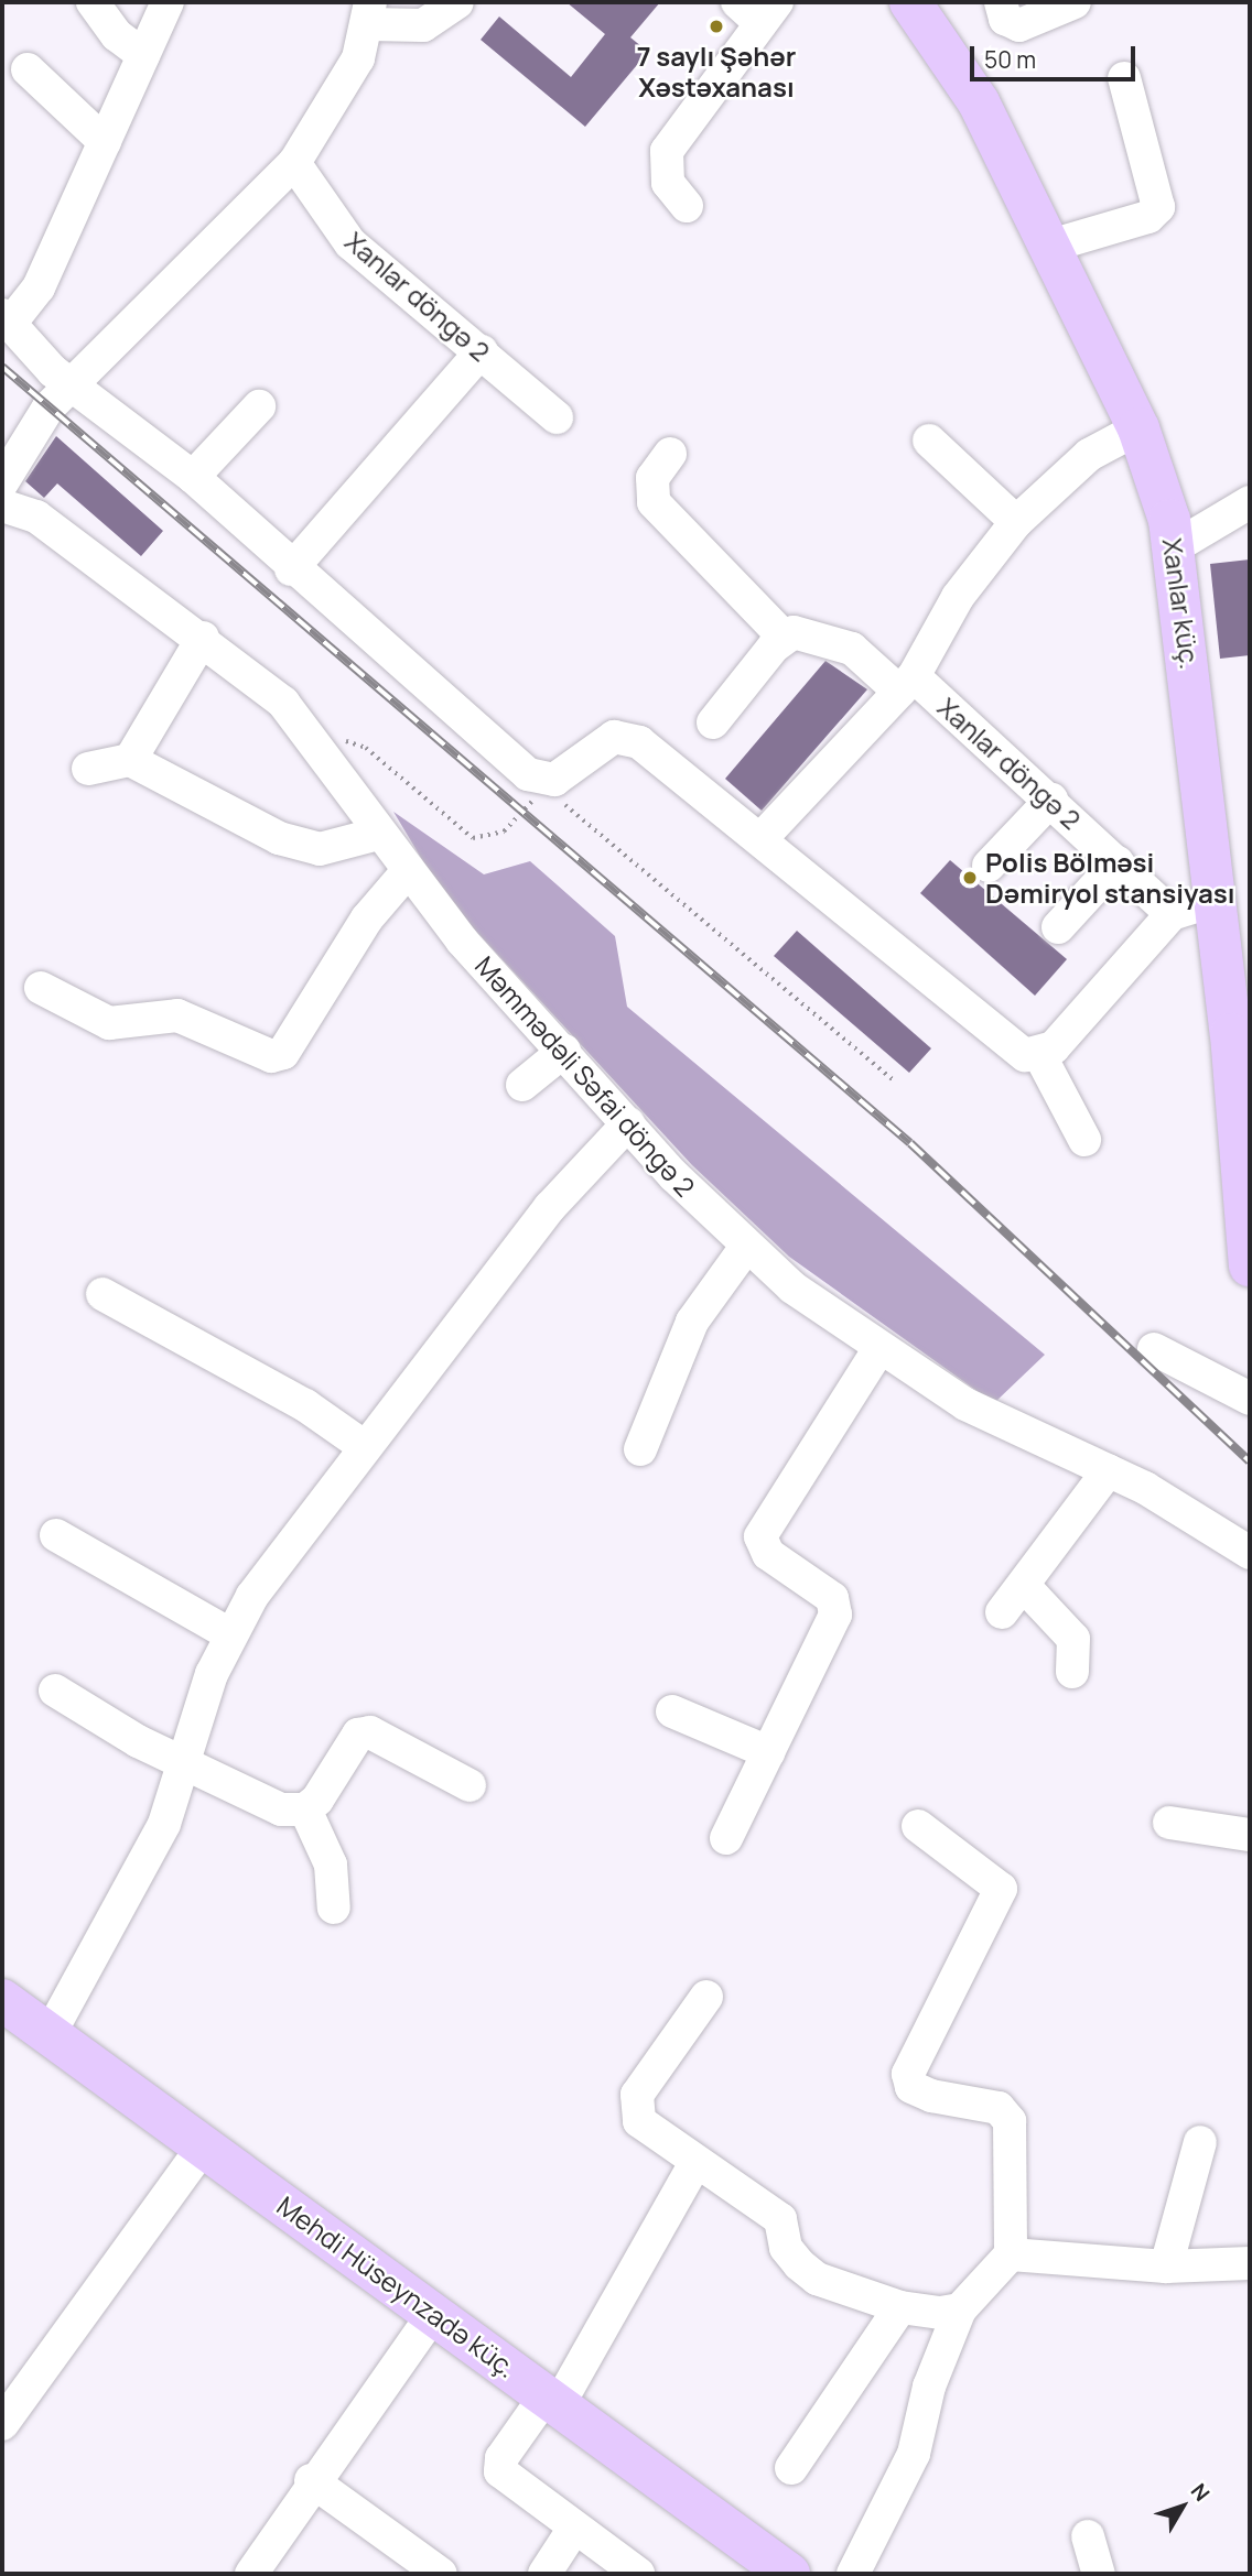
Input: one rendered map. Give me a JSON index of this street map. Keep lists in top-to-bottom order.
{
  "streets": {
    "main road": ["Xanlar küç.", "Mehdi Hüseynzadə küç."],
    "street": ["Xanlar döngə 2", "Məmmədəli Səfai döngə 2"]
  },
  "places": ["7 saylı Şəhər Xəstəxanası", "Polis Bölməsi Dəmiryol stansiyası"],
  "scale_bar": "50 m",
  "north": "top right"
}
